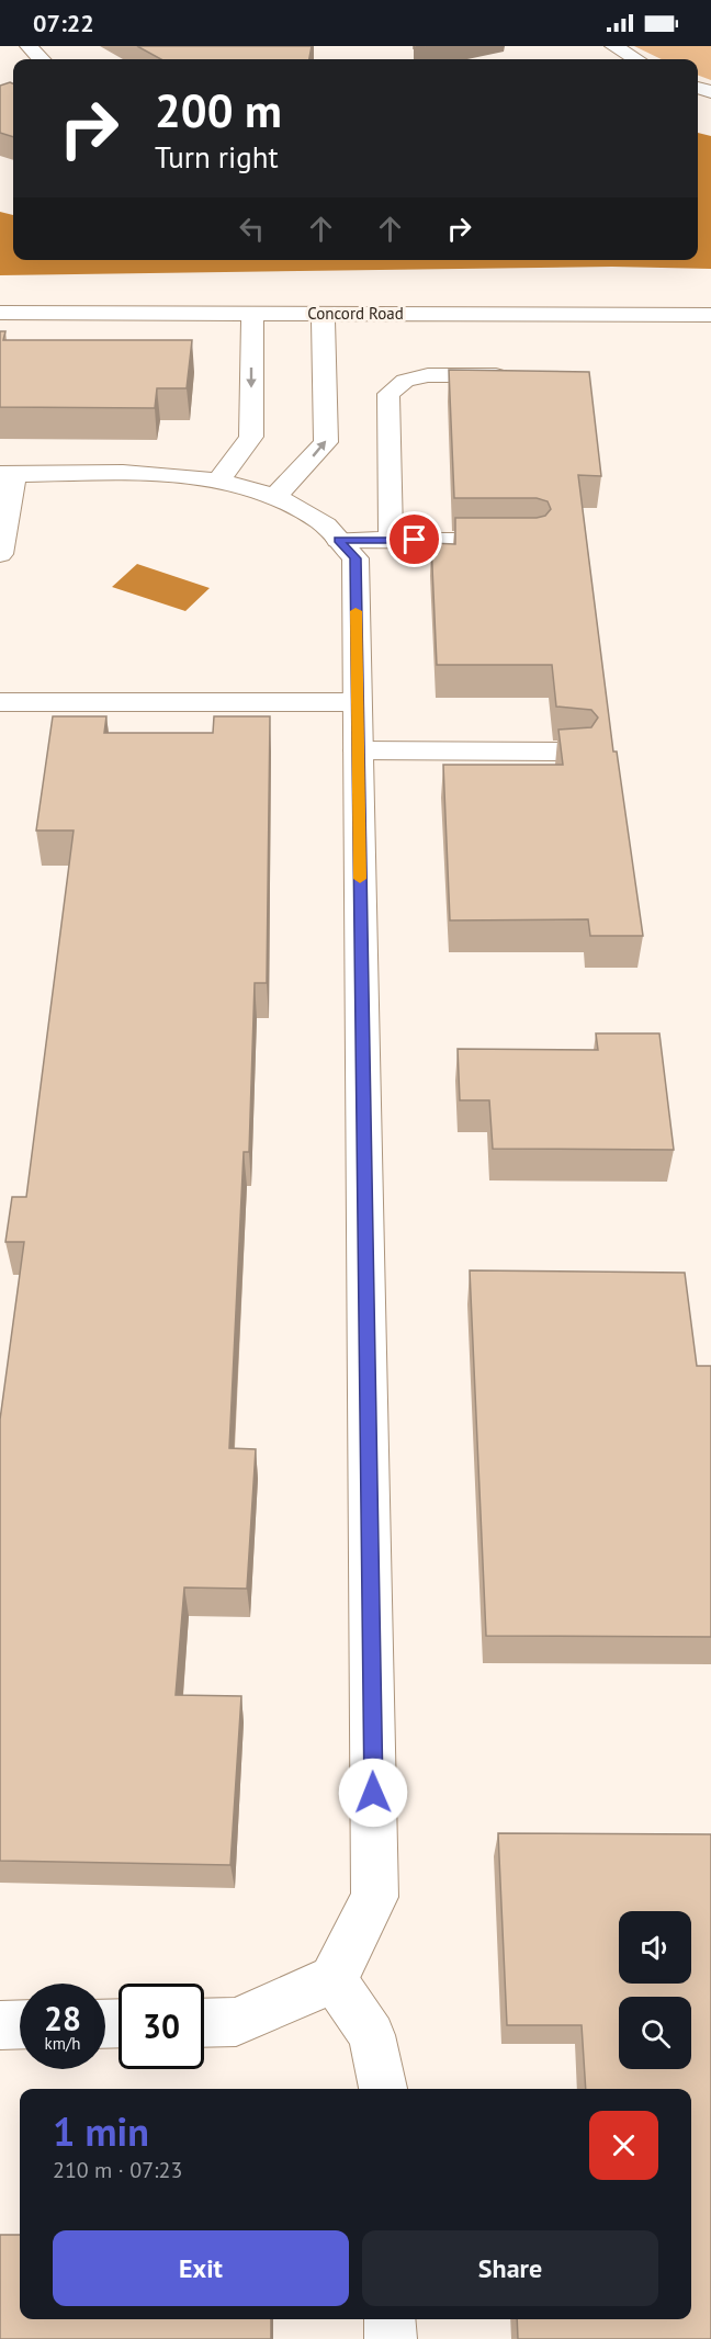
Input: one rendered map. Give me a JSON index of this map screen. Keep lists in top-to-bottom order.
{
  "streets": {
    "street": ["Concord Road"]
  },
  "page": {
    "status": "07:22",
    "turn": ["200 m", "Turn right"],
    "speed": "28 km/h",
    "limit": "30",
    "heading": ["1 min", "210 m · 07:23"],
    "buttons": ["Exit", "Share"]
  }
}
